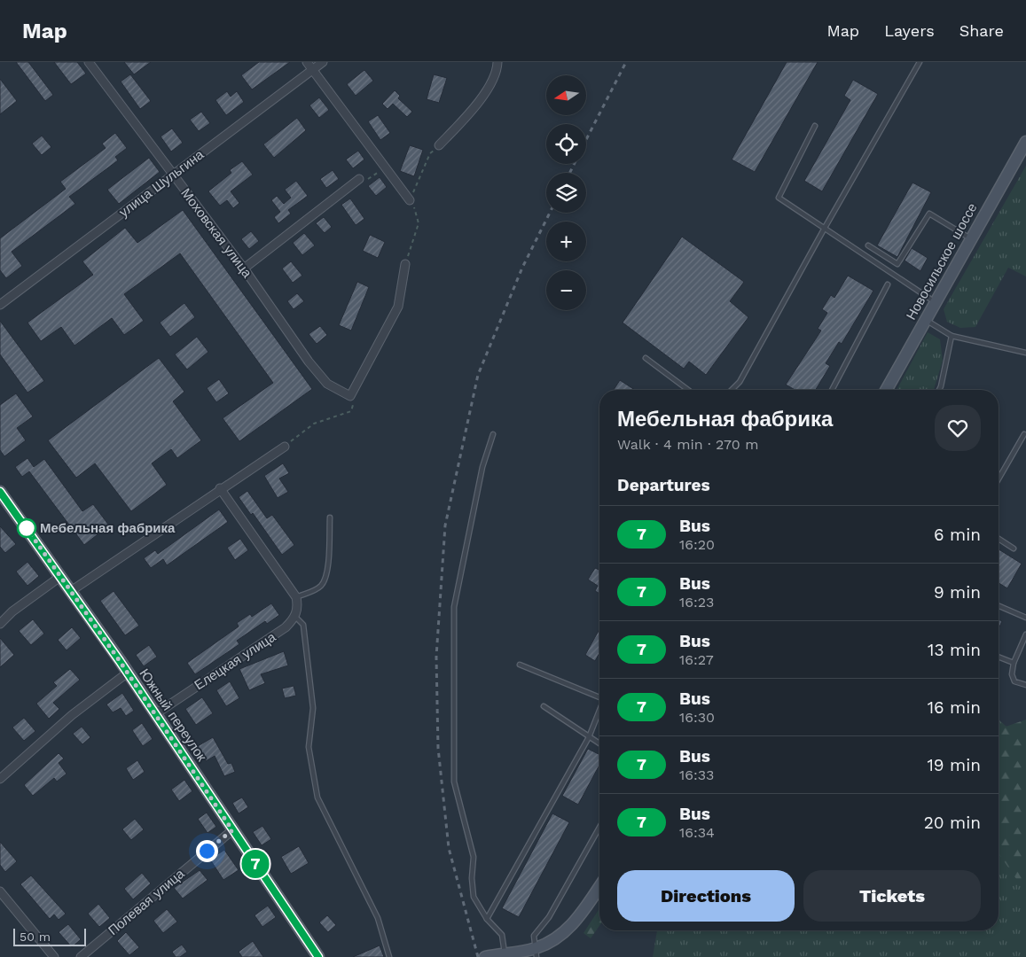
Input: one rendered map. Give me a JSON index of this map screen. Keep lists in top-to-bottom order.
{
  "streets": {
    "main road": ["Новосильское шоссе", "Южный переулок"],
    "street": [
      "улица Шульгина",
      "Моховская улица",
      "Елецкая улица",
      "Полевая улица"
    ]
  },
  "crossings": [
    ["улица Шульгина", "Моховская улица"],
    ["Елецкая улица", "Южный переулок"],
    ["Южный переулок", "Полевая улица"]
  ],
  "places": ["Мебельная фабрика"],
  "lines": ["bus line 7"],
  "scale_bar": "50 m",
  "north": "left",
  "page": {
    "header": "Map",
    "nav": ["Map", "Layers", "Share"],
    "on_map": "7",
    "map_buttons": ["+", "−"],
    "heading": [
      ["Мебельная фабрика", "Walk · 4 min · 270 m"],
      "Departures"
    ],
    "list": [
      {
        "mark": "7",
        "name": "Bus",
        "note": "16:20",
        "value": "6 min"
      },
      {
        "mark": "7",
        "name": "Bus",
        "note": "16:23",
        "value": "9 min"
      },
      {
        "mark": "7",
        "name": "Bus",
        "note": "16:27",
        "value": "13 min"
      },
      {
        "mark": "7",
        "name": "Bus",
        "note": "16:30",
        "value": "16 min"
      },
      {
        "mark": "7",
        "name": "Bus",
        "note": "16:33",
        "value": "19 min"
      },
      {
        "mark": "7",
        "name": "Bus",
        "note": "16:34",
        "value": "20 min"
      }
    ],
    "buttons": ["Directions", "Tickets"],
    "scale": "50 m"
  }
}
